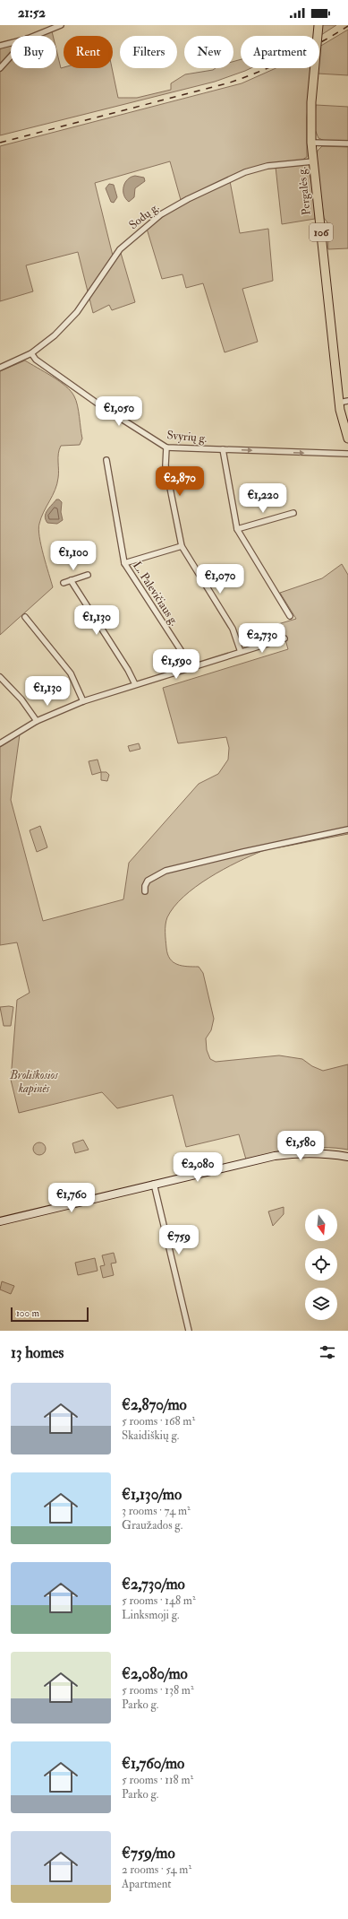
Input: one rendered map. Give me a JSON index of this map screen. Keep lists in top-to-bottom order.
{
  "streets": {
    "main road": ["Pergalės g.", "106"],
    "street": ["Sodų g.", "Svyrių g.", "L. Palevičiaus g."]
  },
  "crossings": [
    ["Pergalės g.", "Sodų g."],
    ["Sodų g.", "Svyrių g."]
  ],
  "one_way": ["Svyrių g."],
  "parks": ["Broliškosios kapinės"],
  "scale_bar": "100 m",
  "north": "bottom",
  "page": {
    "status": "21:52",
    "chip": [
      "Buy",
      "Rent",
      "Filters",
      "New",
      "Apartment"
    ],
    "price": [
      "€1,050",
      "€2,870",
      "€1,220",
      "€1,100",
      "€1,070",
      "€1,130",
      "€2,730",
      "€1,590",
      "€1,130",
      "€1,580",
      "€2,080",
      "€1,760",
      "€759"
    ],
    "scale": "100 m",
    "heading": "13 homes",
    "list": [
      {
        "name": "€2,870/mo",
        "note": "5 rooms · 168 m² · Skaidiškių g."
      },
      {
        "name": "€1,130/mo",
        "note": "3 rooms · 74 m² · Graužados g."
      },
      {
        "name": "€2,730/mo",
        "note": "5 rooms · 148 m² · Linksmoji g."
      },
      {
        "name": "€2,080/mo",
        "note": "5 rooms · 138 m² · Parko g."
      },
      {
        "name": "€1,760/mo",
        "note": "5 rooms · 118 m² · Parko g."
      },
      {
        "name": "€759/mo",
        "note": "2 rooms · 54 m² · Apartment"
      }
    ]
  }
}
